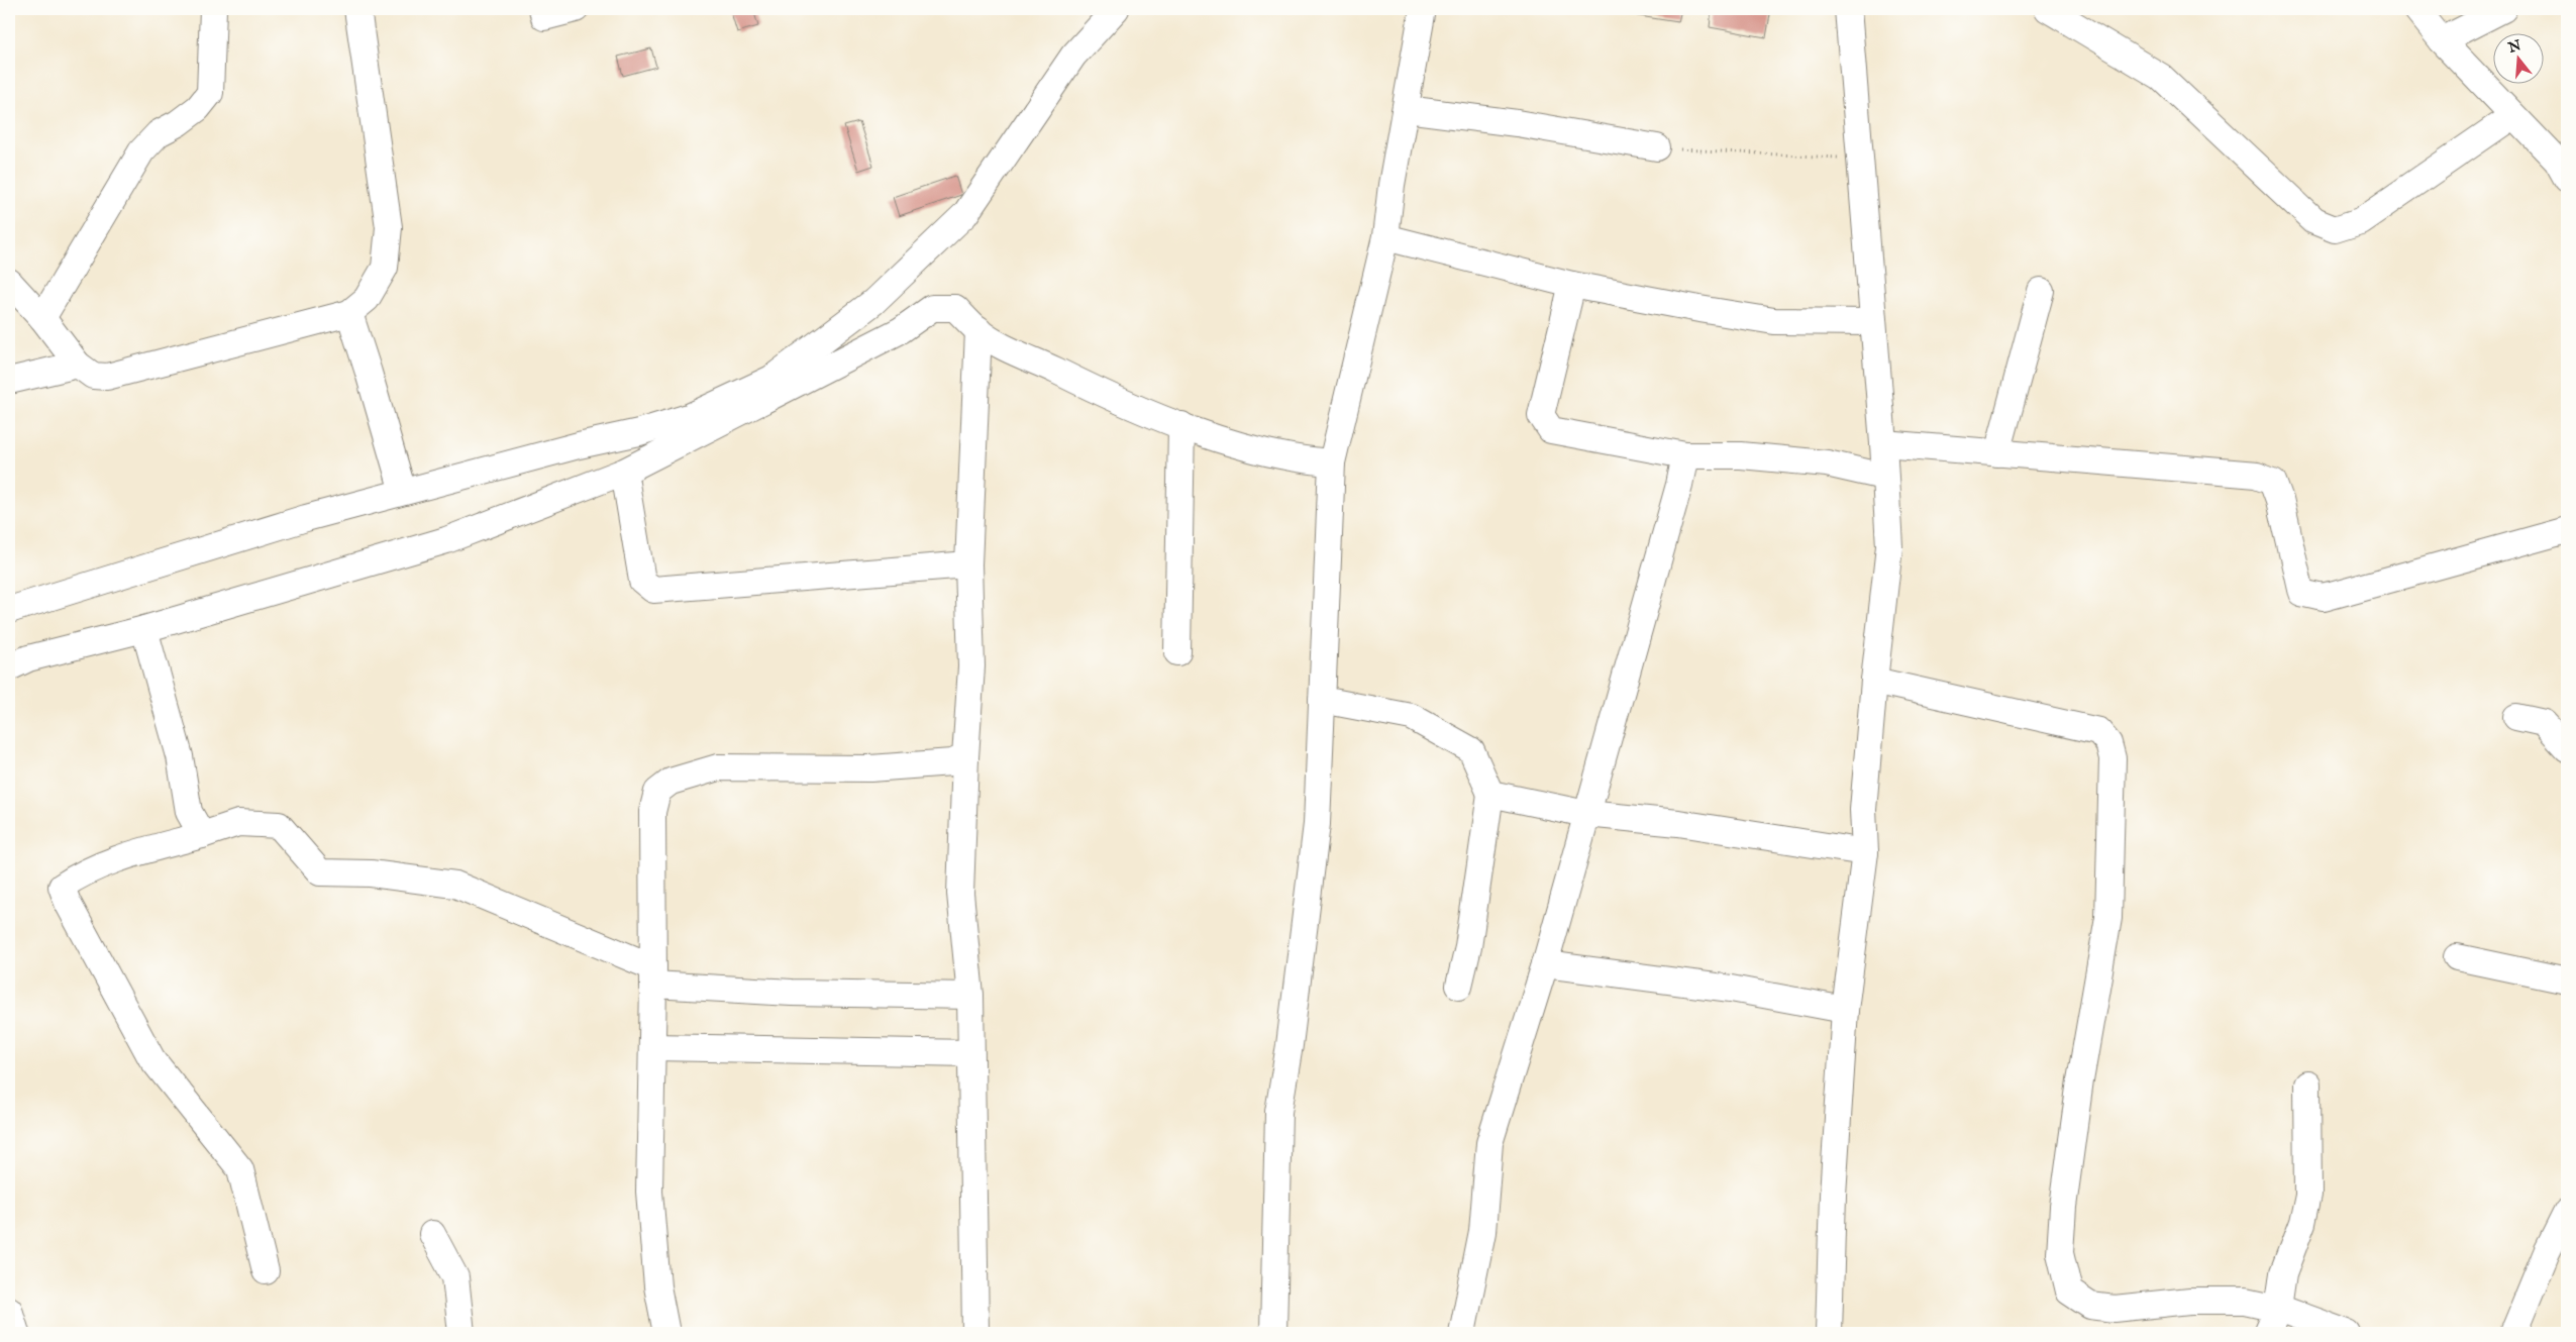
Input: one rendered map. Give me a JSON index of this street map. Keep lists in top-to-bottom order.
{
  "north": "top"
}
